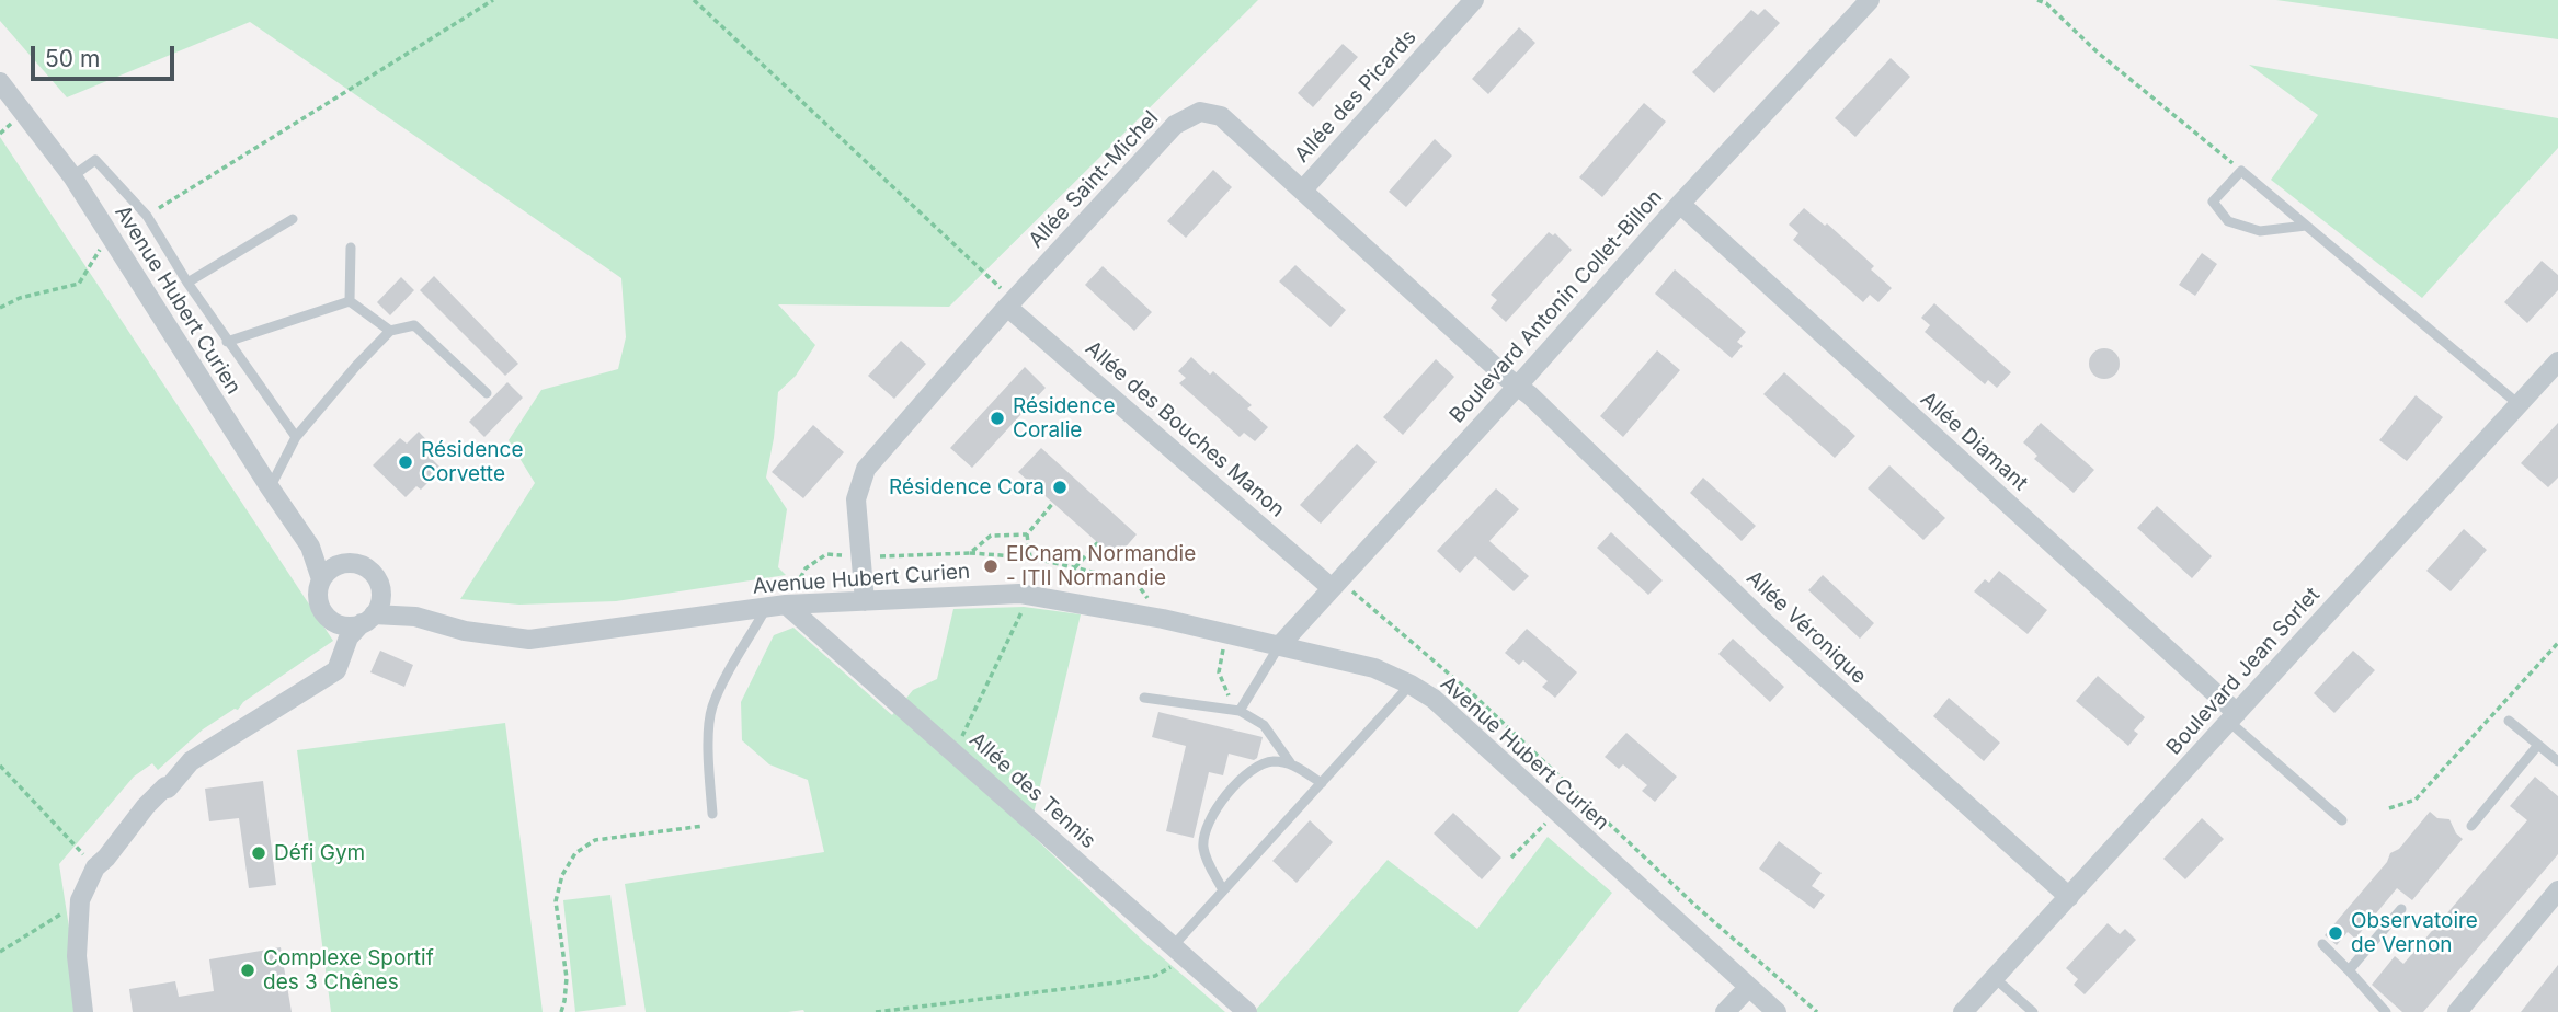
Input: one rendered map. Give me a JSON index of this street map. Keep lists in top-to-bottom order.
{
  "streets": {
    "street": [
      "Allée des Picards",
      "Allée Saint-Michel",
      "Avenue Hubert Curien",
      "Boulevard Antonin Collet-Billon",
      "Allée des Bouches Manon",
      "Allée Diamant",
      "Allée Véronique",
      "Boulevard Jean Sorlet",
      "Allée des Tennis"
    ]
  },
  "crossings": [
    ["Allée des Picards", "Allée Saint-Michel"],
    ["Allée Saint-Michel", "Avenue Hubert Curien"],
    ["Allée Saint-Michel", "Boulevard Antonin Collet-Billon"],
    ["Allée Saint-Michel", "Allée des Bouches Manon"],
    ["Allée Saint-Michel", "Allée Véronique"],
    ["Avenue Hubert Curien", "Boulevard Antonin Collet-Billon"],
    ["Avenue Hubert Curien", "Allée des Tennis"],
    ["Boulevard Antonin Collet-Billon", "Allée des Bouches Manon"],
    ["Boulevard Antonin Collet-Billon", "Allée Diamant"],
    ["Boulevard Antonin Collet-Billon", "Allée Véronique"],
    ["Allée Diamant", "Boulevard Jean Sorlet"],
    ["Allée Véronique", "Boulevard Jean Sorlet"]
  ],
  "places": [
    "Résidence Coralie",
    "Résidence Corvette",
    "Résidence Cora",
    "EICnam Normandie - ITII Normandie",
    "Défi Gym",
    "Observatoire de Vernon",
    "Complexe Sportif des 3 Chênes"
  ],
  "scale_bar": "50 m"
}
